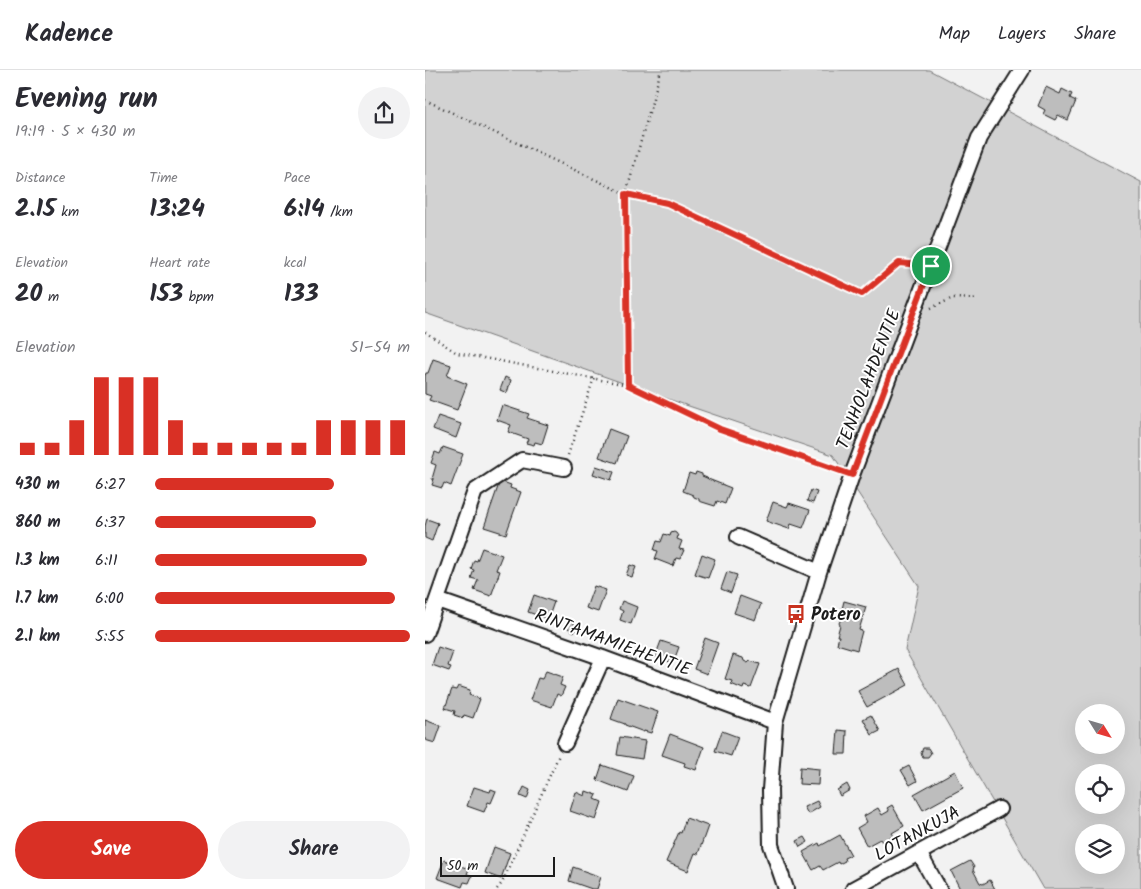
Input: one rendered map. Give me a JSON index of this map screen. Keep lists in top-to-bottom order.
{
  "streets": {
    "street": ["TENHOLAHDENTIE", "RINTAMAMIEHENTIE", "LOTANKUJA"]
  },
  "crossings": [
    ["TENHOLAHDENTIE", "RINTAMAMIEHENTIE"]
  ],
  "places": {
    "bus stop": ["Potero"]
  },
  "scale_bar": "50 m",
  "north": "bottom right",
  "page": {
    "header": "Kadence",
    "nav": ["Map", "Layers", "Share"],
    "heading": ["Evening run", "19:19 · 5 × 430 m"],
    "stats": [
      ["Distance", "2.15 km"],
      ["Time", "13:24"],
      ["Pace", "6:14 /km"],
      ["Elevation", "20 m"],
      ["Heart rate", "153 bpm"],
      ["kcal", "133"]
    ],
    "chart": ["Elevation", "51–54 m"],
    "list": [
      {
        "name": "430 m",
        "note": "6:27"
      },
      {
        "name": "860 m",
        "note": "6:37"
      },
      {
        "name": "1.3 km",
        "note": "6:11"
      },
      {
        "name": "1.7 km",
        "note": "6:00"
      },
      {
        "name": "2.1 km",
        "note": "5:55"
      }
    ],
    "buttons": ["Save", "Share"],
    "scale": "50 m"
  }
}
